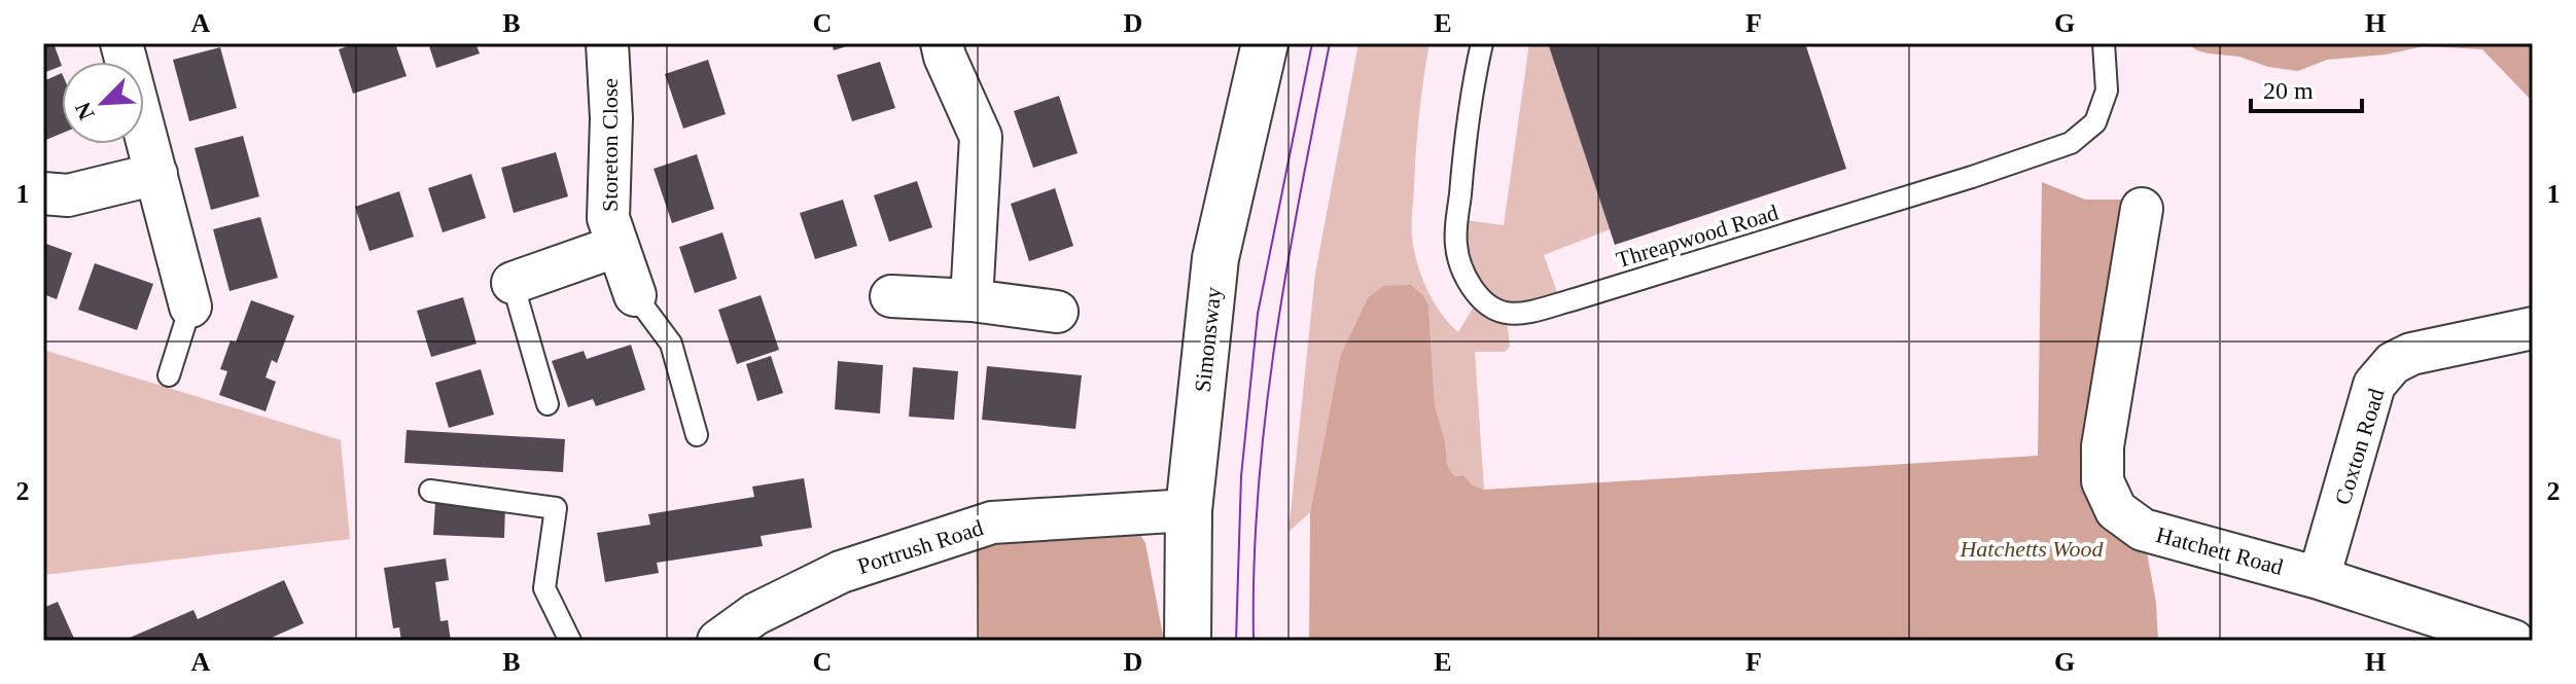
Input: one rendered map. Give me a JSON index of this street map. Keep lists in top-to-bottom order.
{
  "streets": {
    "street": [
      "Storeton Close",
      "Simonsway",
      "Coxton Road",
      "Portrush Road",
      "Hatchett Road"
    ],
    "lane": ["Threapwood Road"]
  },
  "crossings": [
    ["Simonsway", "Portrush Road"],
    ["Coxton Road", "Hatchett Road"]
  ],
  "parks": ["Hatchetts Wood"],
  "scale_bar": "20 m",
  "north": "bottom left",
  "grid": {
    "columns": [
      "A",
      "B",
      "C",
      "D",
      "E",
      "F",
      "G",
      "H"
    ],
    "rows": ["1", "2"]
  }
}
